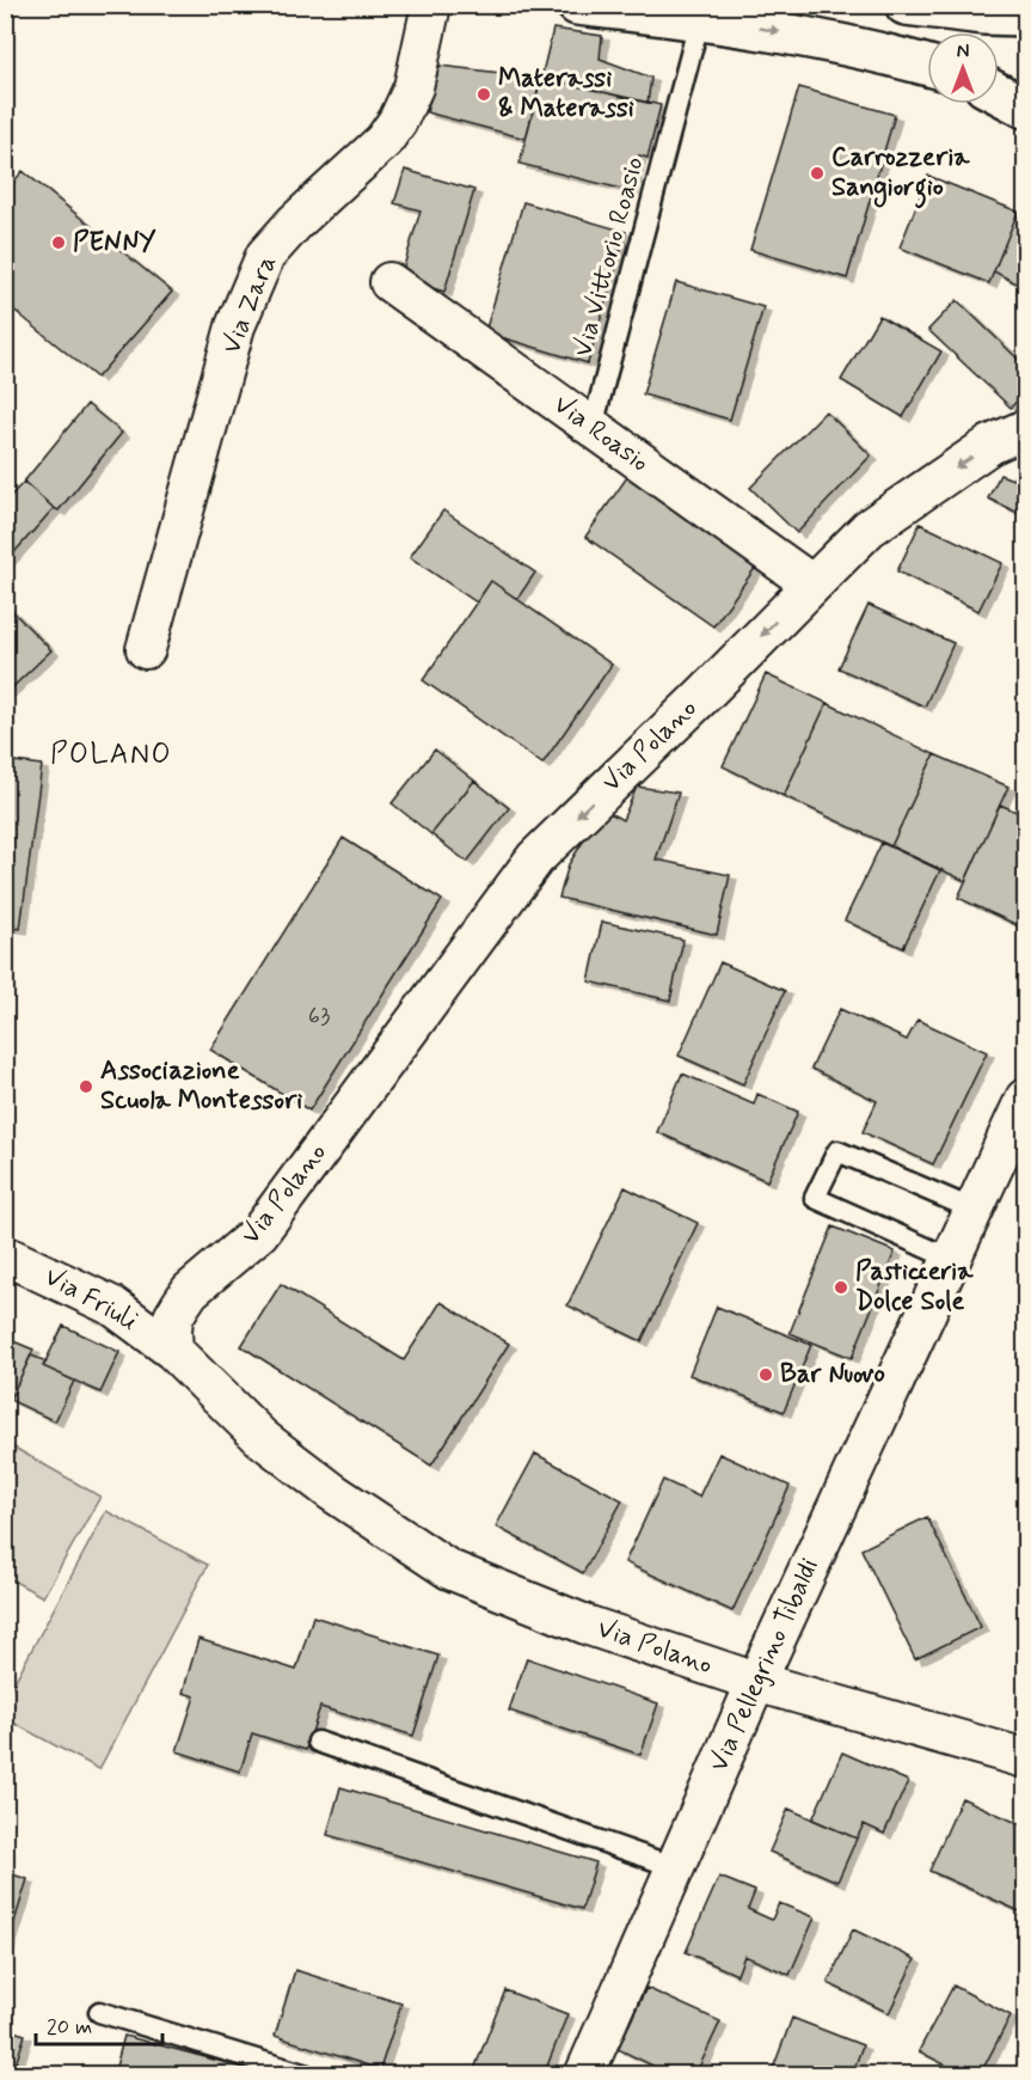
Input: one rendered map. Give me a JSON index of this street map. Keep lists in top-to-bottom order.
{
  "streets": {
    "street": [
      "Via Zara",
      "Via Roasio",
      "Via Polano",
      "Via Friuli",
      "Via Pellegrino Tibaldi"
    ],
    "lane": ["Via Vittorio Roasio"]
  },
  "crossings": [
    ["Via Vittorio Roasio", "Via Roasio"],
    ["Via Roasio", "Via Polano"],
    ["Via Polano", "Via Friuli"],
    ["Via Polano", "Via Pellegrino Tibaldi"]
  ],
  "one_way": ["Via Polano"],
  "districts": ["POLANO"],
  "places": [
    "Materassi & Materassi",
    "Carrozzeria Sangiorgio",
    "PENNY",
    "Associazione Scuola Montessori",
    "Pasticceria Dolce Sole",
    "Bar Nuovo"
  ],
  "house_numbers": ["63"],
  "scale_bar": "20 m",
  "north": "top"
}
